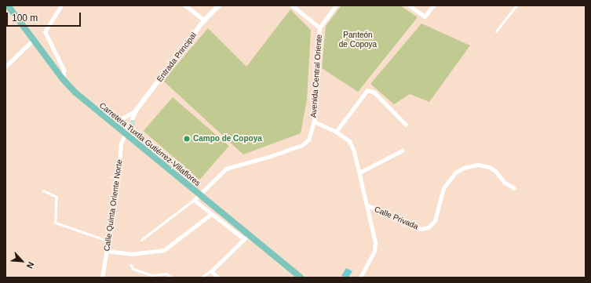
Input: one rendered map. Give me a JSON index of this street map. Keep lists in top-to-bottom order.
{
  "streets": {
    "main road": ["Carretera Tuxtla Gutiérrez-Villaflores"],
    "street": [
      "Entrada Principal",
      "Avenida Central Oriente",
      "Calle Quinta Oriente Norte",
      "Calle Privada"
    ]
  },
  "crossings": [
    ["Avenida Central Oriente", "Carretera Tuxtla Gutiérrez-Villaflores"],
    ["Carretera Tuxtla Gutiérrez-Villaflores", "Calle Quinta Oriente Norte"]
  ],
  "parks": ["Panteón de Copoya"],
  "places": ["Campo de Copoya"],
  "scale_bar": "100 m",
  "north": "bottom right"
}
